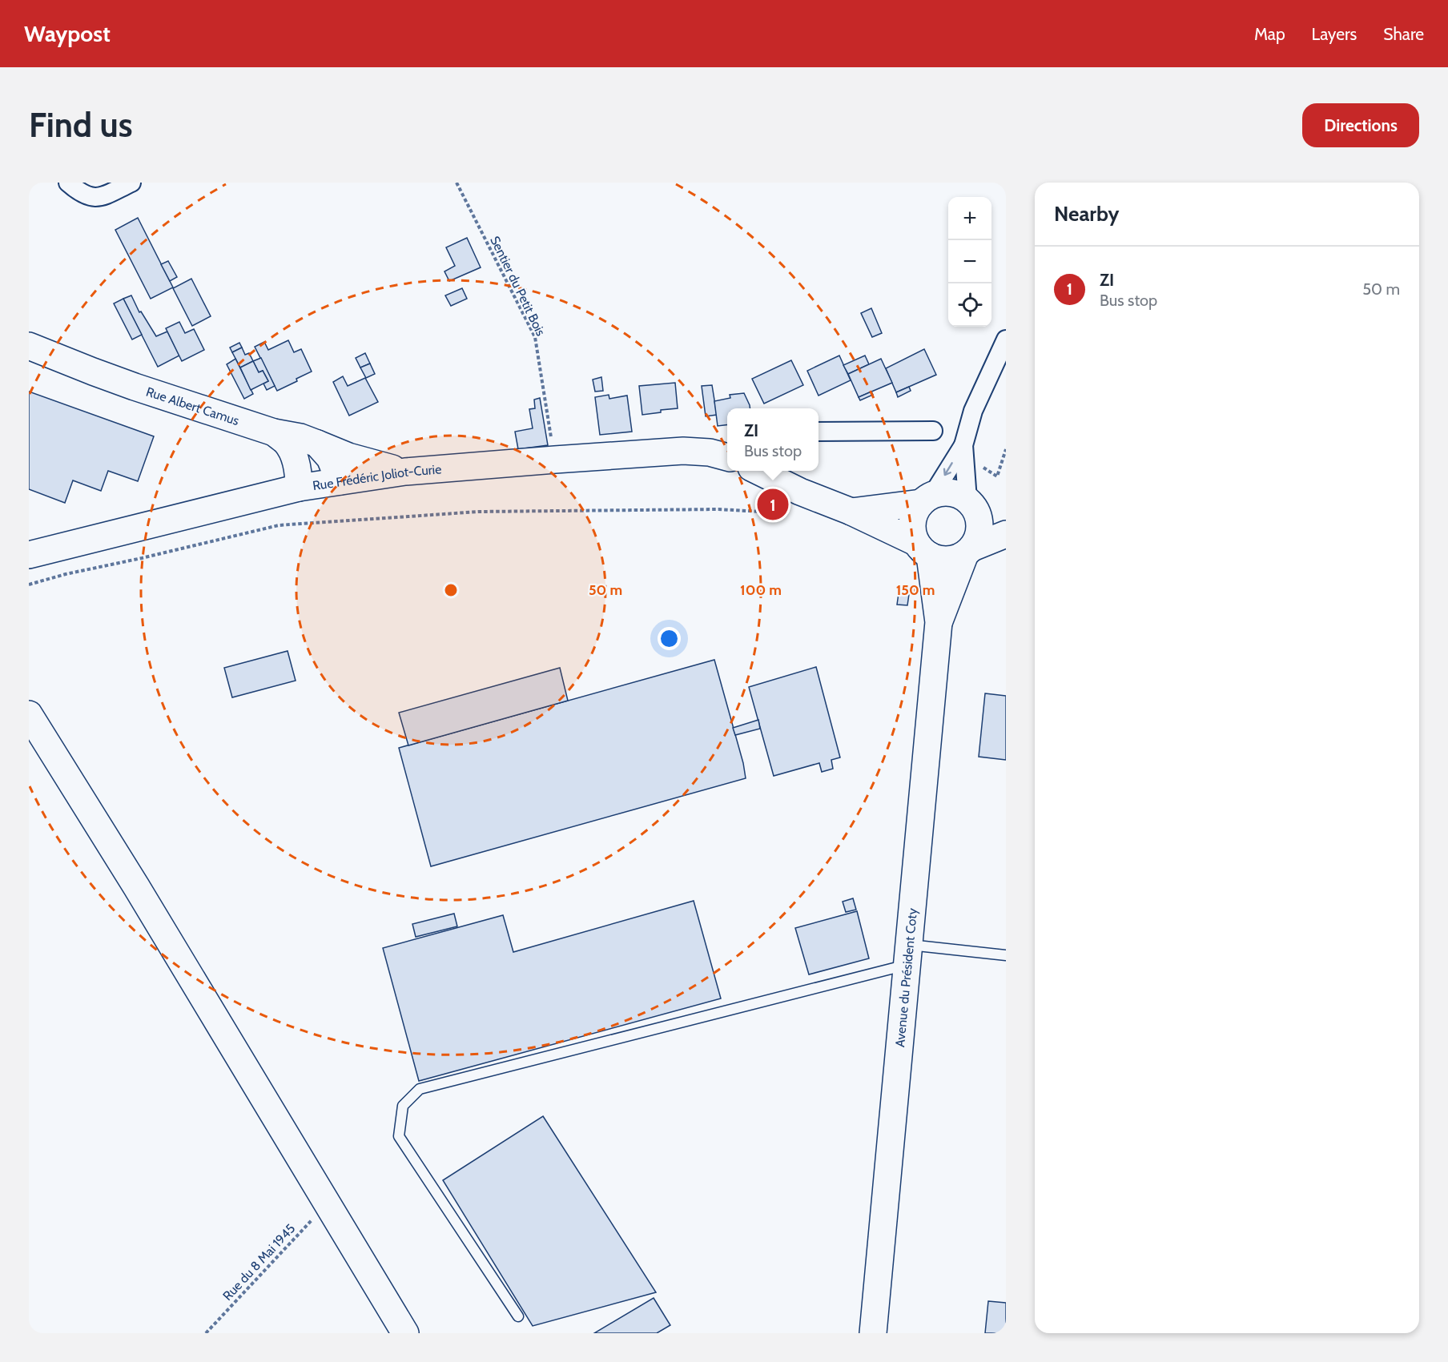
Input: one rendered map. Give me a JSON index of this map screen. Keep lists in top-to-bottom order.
{
  "streets": {
    "street": ["Rue Albert Camus", "Rue Frédéric Joliot-Curie", "Avenue du Président Coty"],
    "path": ["Sentier du Petit Bois", "Rue du 8 Mai 1945"]
  },
  "crossings": [
    ["Sentier du Petit Bois", "Rue Frédéric Joliot-Curie"],
    ["Rue Albert Camus", "Rue Frédéric Joliot-Curie"]
  ],
  "page": {
    "header": "Waypost",
    "nav": ["Map", "Layers", "Share"],
    "buttons": "Directions",
    "title": "Find us",
    "heading": "Nearby",
    "map_buttons": ["+", "−"],
    "list": [
      {
        "mark": "1",
        "name": "ZI",
        "note": "Bus stop",
        "value": "50 m"
      }
    ],
    "popup": ["ZI", "Bus stop"],
    "pins": "1"
  },
  "rings": ["50 m", "100 m", "150 m"]
}
